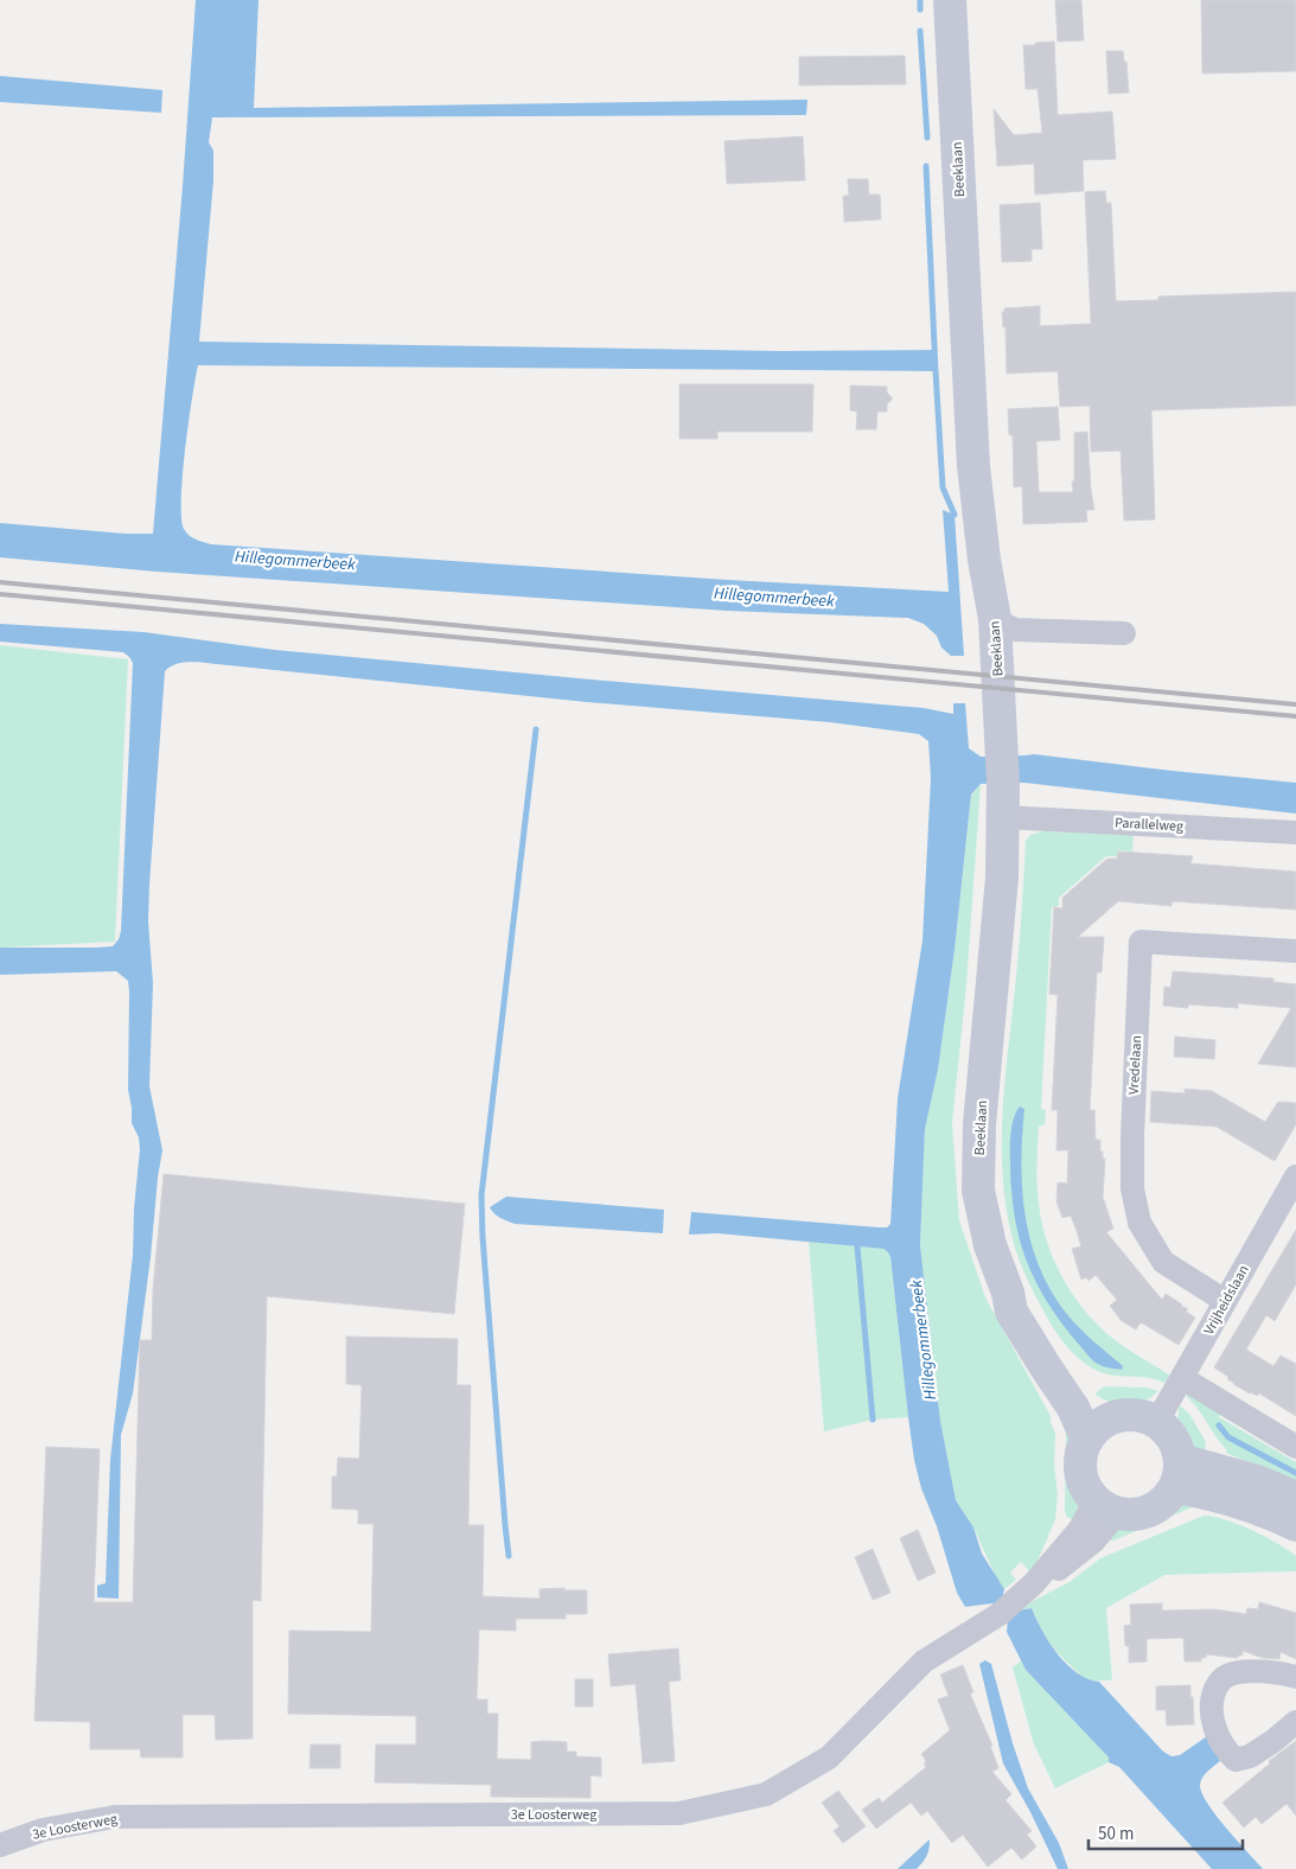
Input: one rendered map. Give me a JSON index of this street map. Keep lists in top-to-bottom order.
{
  "streets": {
    "main road": ["Beeklaan"],
    "street": [
      "Parallelweg",
      "Vredelaan",
      "Vrijheidslaan",
      "3e Loosterweg"
    ]
  },
  "crossings": [
    ["Beeklaan", "Parallelweg"],
    ["Beeklaan", "Vrijheidslaan"],
    ["Beeklaan", "3e Loosterweg"],
    ["Vredelaan", "Vrijheidslaan"],
    ["Vrijheidslaan", "3e Loosterweg"]
  ],
  "water": ["Hillegommerbeek"],
  "scale_bar": "50 m"
}
